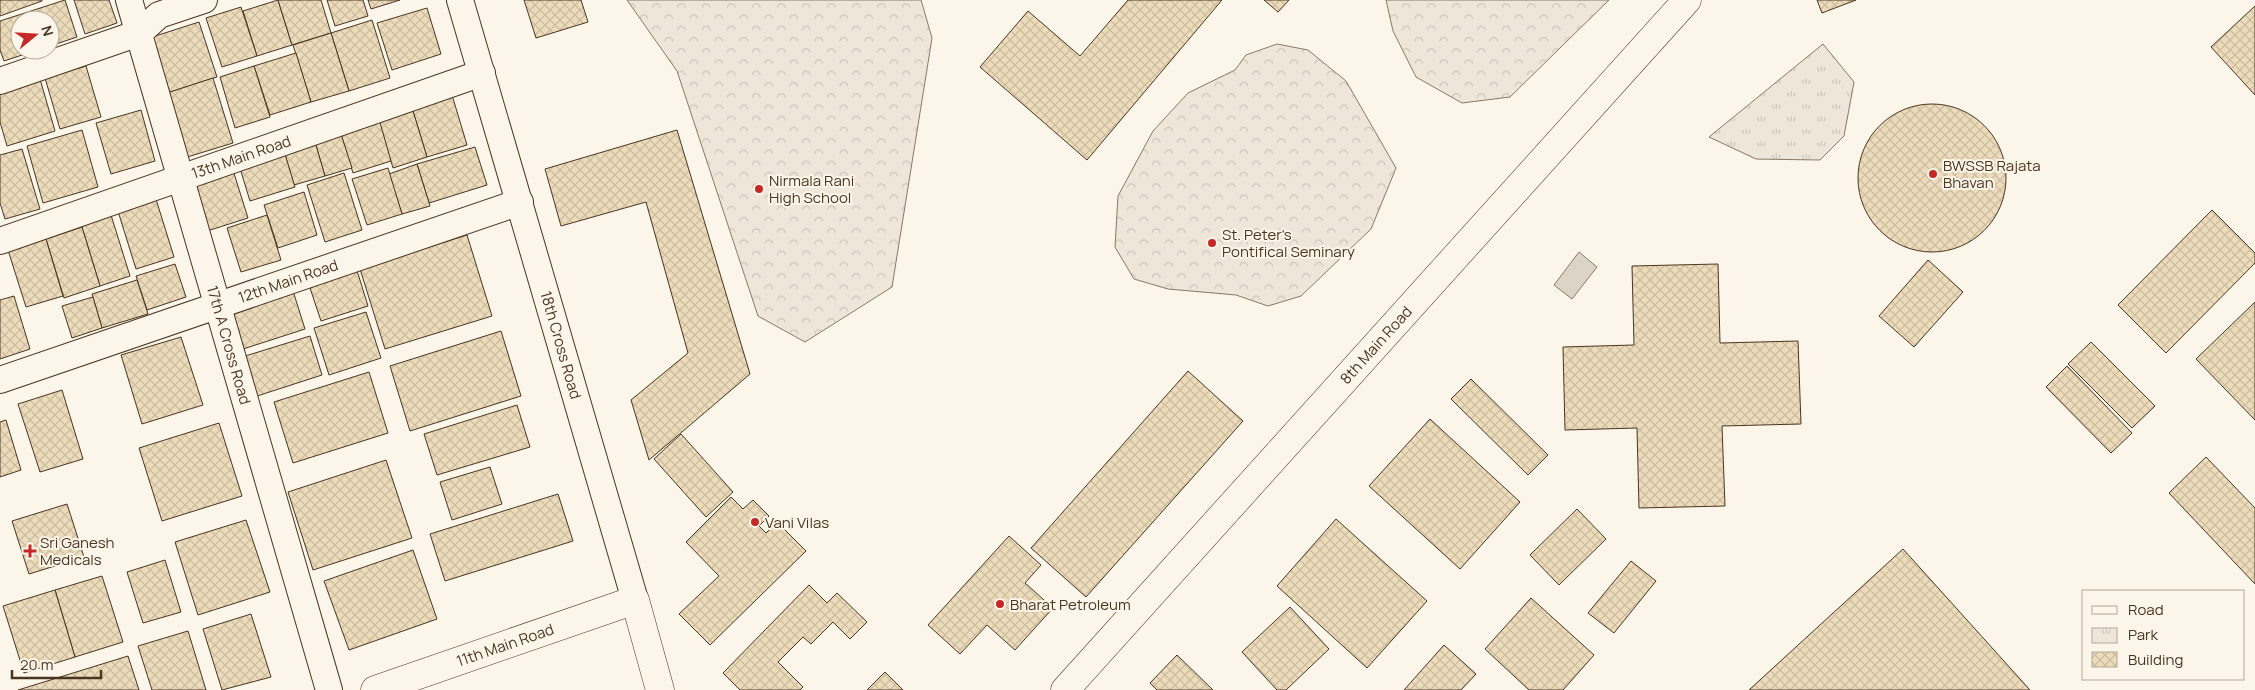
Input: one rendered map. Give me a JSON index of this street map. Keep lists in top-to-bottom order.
{
  "streets": {
    "main road": ["18th Cross Road", "8th Main Road", "11th Main Road"],
    "street": ["13th Main Road", "12th Main Road", "17th A Cross Road"]
  },
  "crossings": [
    ["13th Main Road", "17th A Cross Road"],
    ["13th Main Road", "18th Cross Road"],
    ["12th Main Road", "17th A Cross Road"],
    ["12th Main Road", "18th Cross Road"],
    ["18th Cross Road", "11th Main Road"]
  ],
  "places": {
    "other": [
      "BWSSB Rajata Bhavan",
      "Nirmala Rani High School",
      "St. Peter's Pontifical Seminary",
      "Vani Vilas",
      "Bharat Petroleum"
    ],
    "health": ["Sri Ganesh Medicals"]
  },
  "legend": ["Road", "Park", "Building"],
  "scale_bar": "20 m",
  "north": "right"
}
